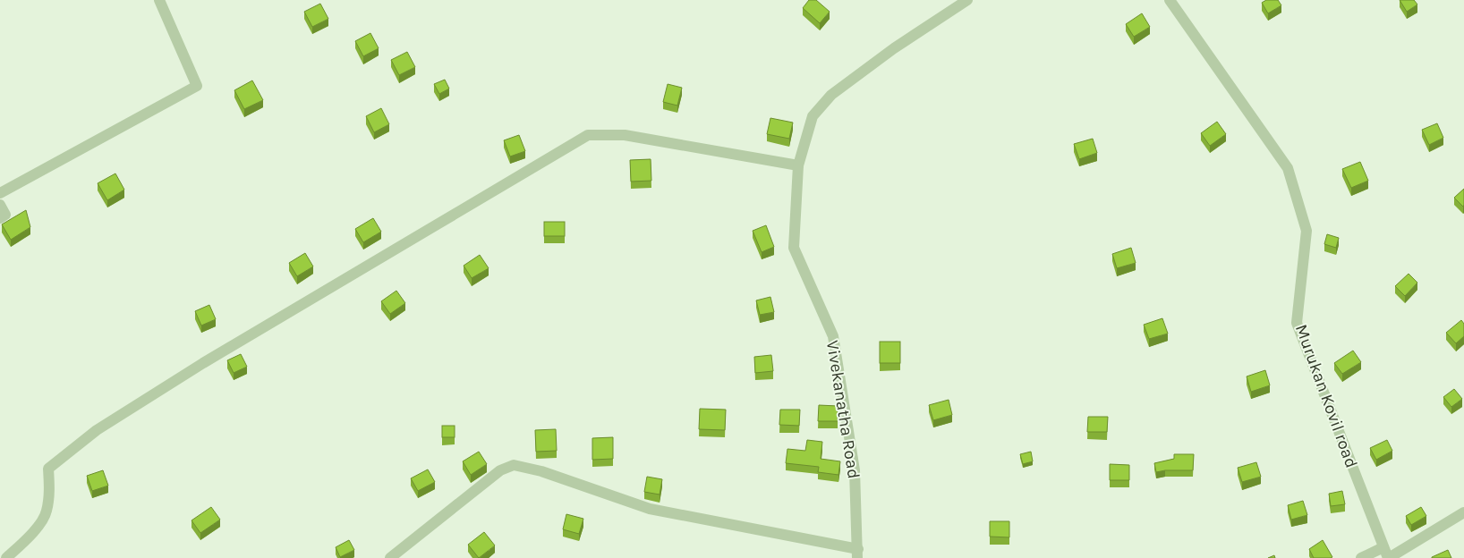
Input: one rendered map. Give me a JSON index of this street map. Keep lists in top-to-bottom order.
{
  "streets": {
    "street": ["Murukan Kovil road", "Vivekanatha Road"]
  }
}
